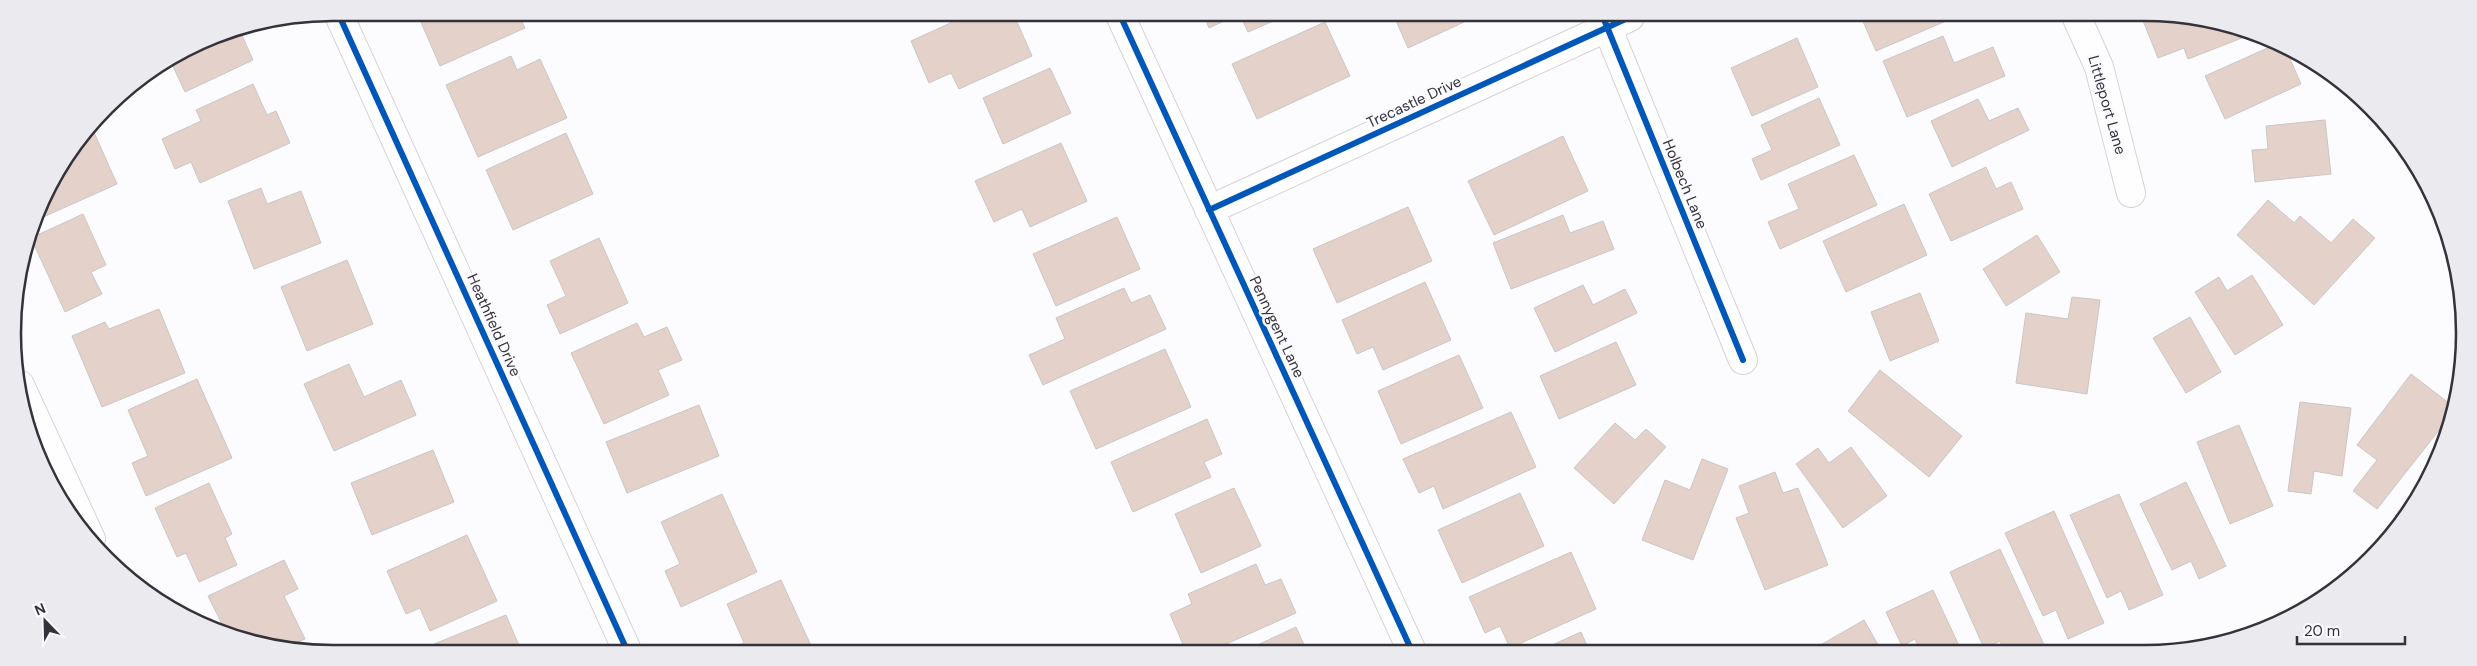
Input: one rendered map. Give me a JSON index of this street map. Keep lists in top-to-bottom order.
{
  "streets": {
    "street": [
      "Trecastle Drive",
      "Littleport Lane",
      "Holbech Lane",
      "Heathfield Drive",
      "Pennygent Lane"
    ]
  },
  "crossings": [
    ["Trecastle Drive", "Pennygent Lane"]
  ],
  "scale_bar": "20 m",
  "north": "top left"
}
